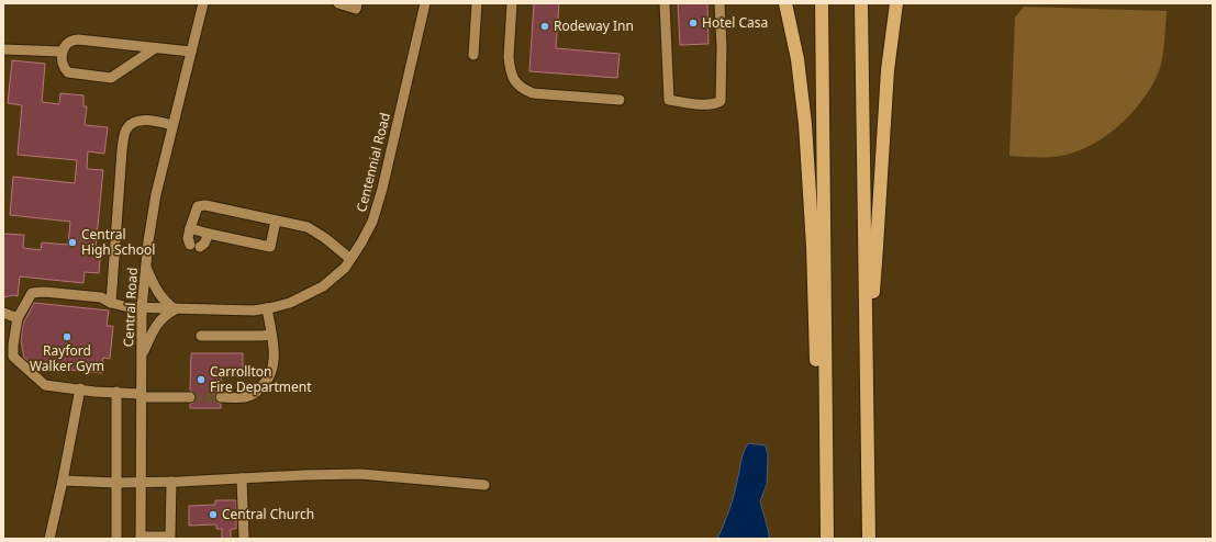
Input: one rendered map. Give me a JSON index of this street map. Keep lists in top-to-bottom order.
{
  "streets": {
    "street": ["Centennial Road", "Central Road"]
  },
  "crossings": [
    ["Centennial Road", "Central Road"]
  ],
  "places": [
    "Hotel Casa",
    "Rodeway Inn",
    "Central High School",
    "Rayford Walker Gym",
    "Carrollton Fire Department",
    "Central Church"
  ]
}
